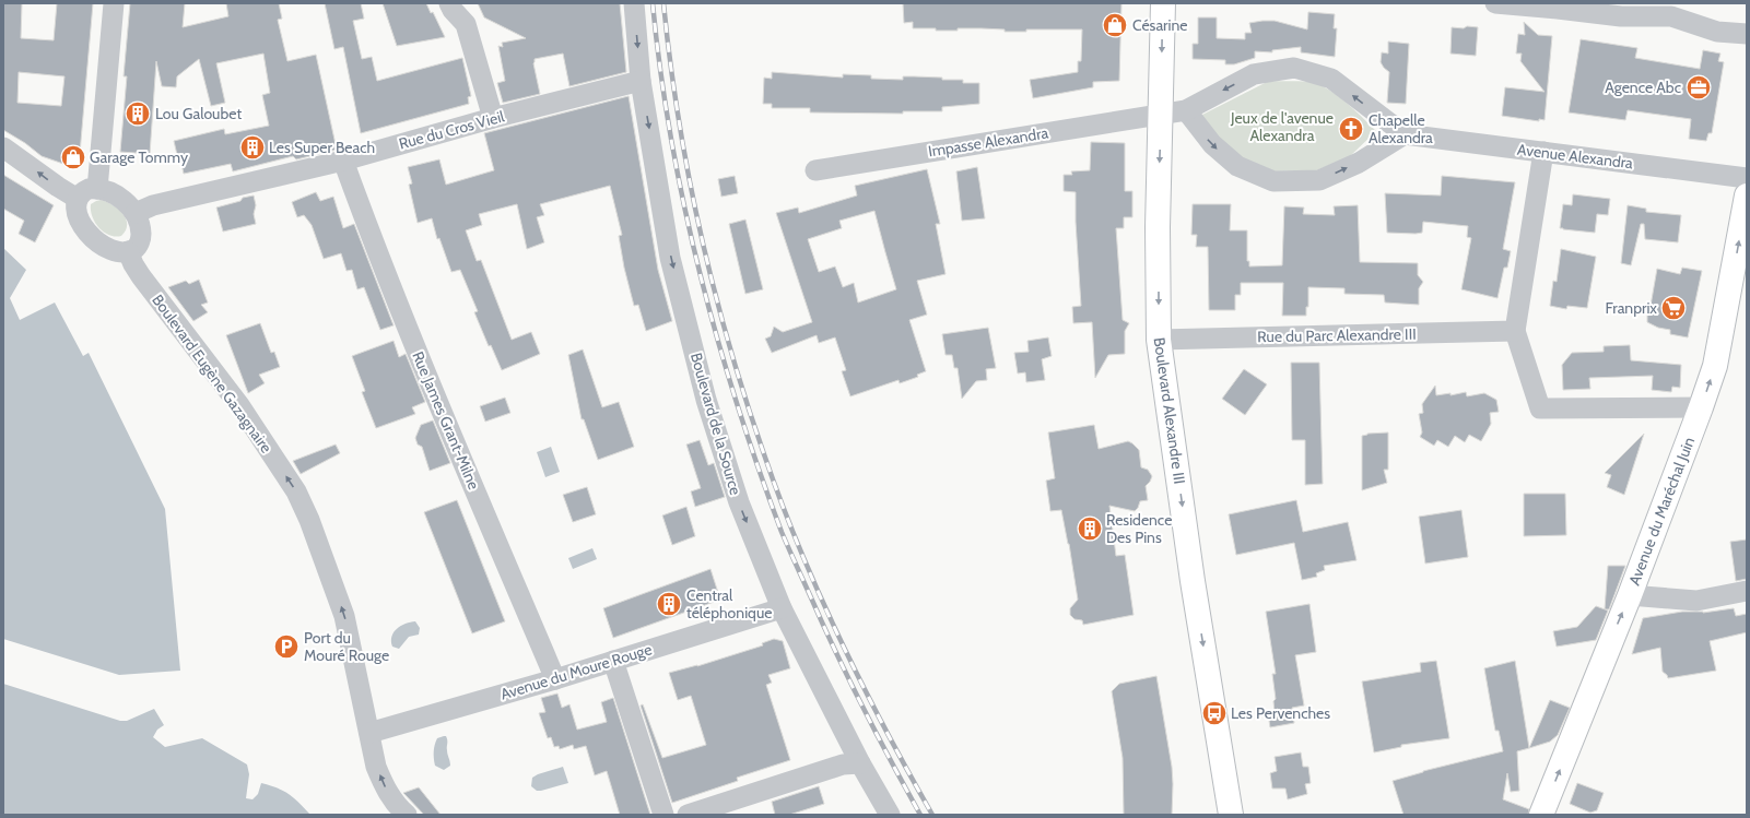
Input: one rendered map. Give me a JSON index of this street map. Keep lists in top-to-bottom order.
{
  "streets": {
    "main road": ["Boulevard Alexandre III", "Avenue du Maréchal Juin"],
    "street": [
      "Rue du Cros Vieil",
      "Impasse Alexandra",
      "Avenue Alexandra",
      "Rue du Parc Alexandre III",
      "Boulevard Eugène Gazagnaire",
      "Rue James Grant-Milne",
      "Boulevard de la Source",
      "Avenue du Moure Rouge"
    ]
  },
  "crossings": [
    ["Rue du Cros Vieil", "Boulevard Eugène Gazagnaire"],
    ["Rue du Cros Vieil", "Rue James Grant-Milne"],
    ["Rue du Cros Vieil", "Boulevard de la Source"],
    ["Impasse Alexandra", "Boulevard Alexandre III"],
    ["Rue du Parc Alexandre III", "Boulevard Alexandre III"],
    ["Boulevard Eugène Gazagnaire", "Avenue du Moure Rouge"],
    ["Rue James Grant-Milne", "Avenue du Moure Rouge"],
    ["Boulevard de la Source", "Avenue du Moure Rouge"]
  ],
  "one_way": [
    "Boulevard Eugène Gazagnaire",
    "Boulevard Alexandre III",
    "Boulevard de la Source",
    "Avenue du Maréchal Juin"
  ],
  "parks": ["Jeux de l'avenue Alexandra"],
  "places": {
    "shop": ["Césarine", "Garage Tommy"],
    "office": ["Agence Abc"],
    "building": [
      "Lou Galoubet",
      "Les Super Beach",
      "Residence Des Pins",
      "Central téléphonique"
    ],
    "church": ["Chapelle Alexandra"],
    "supermarket": ["Franprix"],
    "parking": ["Port du Mouré Rouge"],
    "bus stop": ["Les Pervenches"]
  }
}
